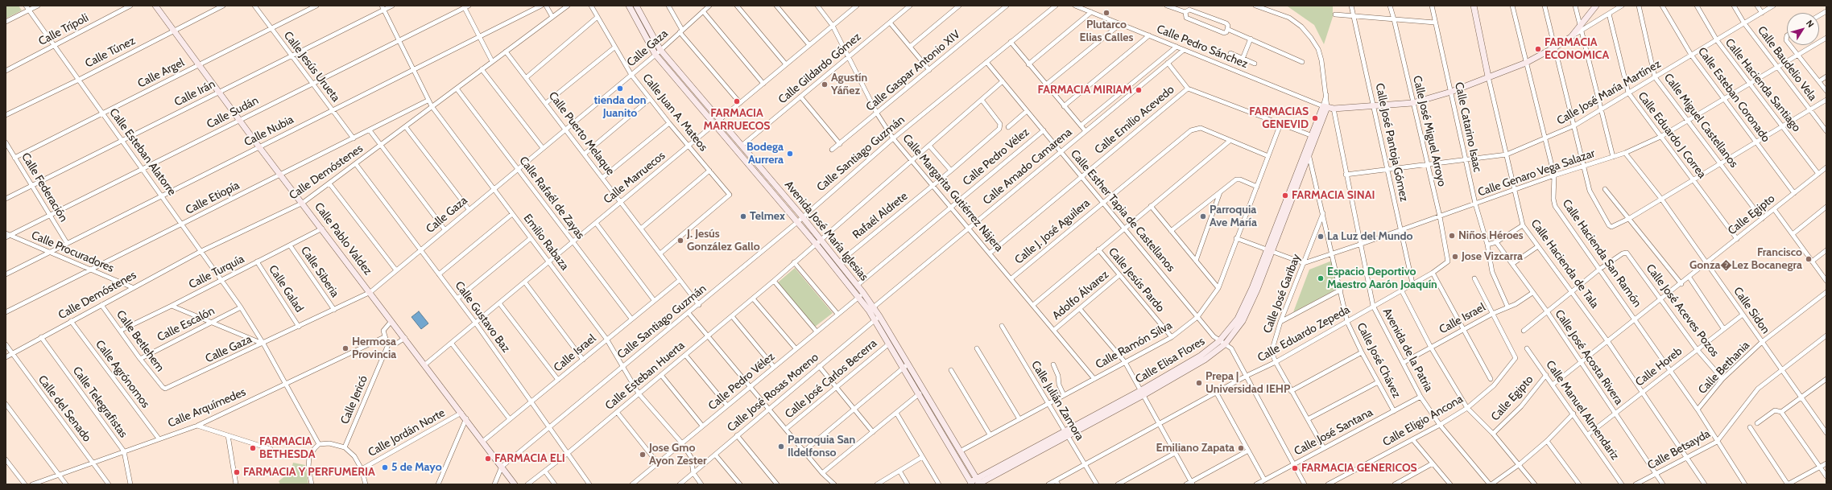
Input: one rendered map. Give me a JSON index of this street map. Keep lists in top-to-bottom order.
{
  "streets": {
    "street": [
      "Calle Trípoli",
      "Calle Pedro Sánchez",
      "Calle Gaza",
      "Calle Túnez",
      "Calle Baudelio Vela",
      "Calle Jesús Urueta",
      "Calle Gildardo Gómez",
      "Calle Gaspar Antonio XIV",
      "Calle Argel",
      "Calle Hacienda Santiago",
      "Calle José María Martínez",
      "Calle Irán",
      "Calle Esteban Coronado",
      "Calle Sudán",
      "Calle Juan A. Mateos",
      "Calle Emilio Acevedo",
      "Calle Miguel Castellanos",
      "Calle Catarino Isaac",
      "Calle Nubia",
      "Calle José Miguel Arroyo",
      "Calle Puerto Melaque",
      "Calle Eduardo J Correa",
      "Calle José Pantoja Gómez",
      "Calle Esteban Alatorre",
      "Calle Santiago Guzmán",
      "Calle Pedro Vélez",
      "Calle Amado Camarena",
      "Calle Demóstenes",
      "Calle Genaro Vega Salazar",
      "Calle Marruecos",
      "Calle Federación",
      "Calle Margarita Gutiérrez Nájera",
      "Calle Etiopía",
      "Calle Rafaél de Zayas",
      "Calle Esther Tapia de Castellanos",
      "Calle Egipto",
      "Rafaél Aldrete",
      "Avenida José María Iglesias",
      "Calle J. José Aguilera",
      "Calle Pablo Valdez",
      "Emilio Rabaza",
      "Calle Procuradores",
      "Calle Hacienda San Ramón",
      "Calle Hacienda de Tala",
      "Calle Turquía",
      "Calle Siberia",
      "Calle Jesús Pardo",
      "Calle Galad",
      "Calle José Garibay",
      "Adolfo Álvarez",
      "Calle José Aceves Pozos",
      "Calle Sidon",
      "Calle Gustavo Baz",
      "Calle Israel",
      "Calle Escalón",
      "Calle Eduardo Zepeda",
      "Calle Betlehem",
      "Calle Ramón Silva",
      "Avenida de la Patria",
      "Calle José Acosta Rivera",
      "Calle Elisa Flores",
      "Calle José Chávez",
      "Calle Horeb",
      "Calle Bethania",
      "Calle Agrónomos",
      "Calle Esteban Huerta",
      "Calle José Carlos Becerra",
      "Calle José Rosas Moreno",
      "Calle Jericó",
      "Calle Julián Zamora",
      "Calle Telegrafistas",
      "Calle Arquímedes",
      "Calle del Senado",
      "Calle Manuel Almendariz",
      "Calle Eligio Ancona",
      "Calle José Santana",
      "Calle Jordán Norte",
      "Calle Betsayda"
    ]
  },
  "crossings": [
    ["Calle Trípoli", "Calle Esteban Alatorre"],
    ["Calle Pedro Sánchez", "Calle Amado Camarena"],
    ["Calle Pedro Sánchez", "Avenida de la Patria"],
    ["Calle Pedro Sánchez", "Calle Elisa Flores"],
    ["Calle Gaza", "Calle Juan A. Mateos"],
    ["Calle Gaza", "Calle Puerto Melaque"],
    ["Calle Gaza", "Calle Esteban Alatorre"],
    ["Calle Gaza", "Calle Rafaél de Zayas"],
    ["Calle Gaza", "Avenida José María Iglesias"],
    ["Calle Gaza", "Calle Pablo Valdez"],
    ["Calle Gaza", "Emilio Rabaza"],
    ["Calle Gaza", "Calle Siberia"],
    ["Calle Gaza", "Calle Galad"],
    ["Calle Gaza", "Calle Gustavo Baz"],
    ["Calle Gaza", "Calle Betlehem"],
    ["Calle Túnez", "Calle Esteban Alatorre"],
    ["Calle Túnez", "Calle Pablo Valdez"],
    ["Calle Baudelio Vela", "Calle José María Martínez"],
    ["Calle Baudelio Vela", "Calle Genaro Vega Salazar"],
    ["Calle Jesús Urueta", "Calle Argel"],
    ["Calle Jesús Urueta", "Calle Irán"],
    ["Calle Jesús Urueta", "Calle Sudán"],
    ["Calle Jesús Urueta", "Calle Nubia"],
    ["Calle Jesús Urueta", "Calle Etiopía"],
    ["Calle Gildardo Gómez", "Calle Margarita Gutiérrez Nájera"],
    ["Calle Gildardo Gómez", "Avenida José María Iglesias"],
    ["Calle Gaspar Antonio XIV", "Calle Margarita Gutiérrez Nájera"],
    ["Calle Argel", "Calle Esteban Alatorre"],
    ["Calle Argel", "Calle Federación"],
    ["Calle Argel", "Calle Pablo Valdez"],
    ["Calle Hacienda Santiago", "Calle José María Martínez"],
    ["Calle Hacienda Santiago", "Calle Genaro Vega Salazar"],
    ["Calle Hacienda Santiago", "Calle Egipto"],
    ["Calle José María Martínez", "Calle Esteban Coronado"],
    ["Calle José María Martínez", "Calle Miguel Castellanos"],
    ["Calle José María Martínez", "Calle Catarino Isaac"],
    ["Calle José María Martínez", "Calle José Miguel Arroyo"],
    ["Calle José María Martínez", "Calle Eduardo J Correa"],
    ["Calle José María Martínez", "Calle José Pantoja Gómez"],
    ["Calle José María Martínez", "Calle Hacienda San Ramón"],
    ["Calle José María Martínez", "Calle Hacienda de Tala"],
    ["Calle José María Martínez", "Avenida de la Patria"],
    ["Calle Irán", "Calle Esteban Alatorre"],
    ["Calle Irán", "Calle Federación"],
    ["Calle Irán", "Calle Pablo Valdez"],
    ["Calle Irán", "Emilio Rabaza"],
    ["Calle Esteban Coronado", "Calle Genaro Vega Salazar"],
    ["Calle Esteban Coronado", "Calle Egipto"],
    ["Calle Sudán", "Calle Esteban Alatorre"],
    ["Calle Sudán", "Calle Federación"],
    ["Calle Sudán", "Calle Pablo Valdez"],
    ["Calle Sudán", "Emilio Rabaza"],
    ["Calle Sudán", "Calle Procuradores"],
    ["Calle Juan A. Mateos", "Calle Puerto Melaque"],
    ["Calle Juan A. Mateos", "Calle Marruecos"],
    ["Calle Emilio Acevedo", "Calle Amado Camarena"],
    ["Calle Emilio Acevedo", "Calle Margarita Gutiérrez Nájera"],
    ["Calle Emilio Acevedo", "Calle Esther Tapia de Castellanos"],
    ["Calle Emilio Acevedo", "Calle Ramón Silva"],
    ["Calle Emilio Acevedo", "Calle Elisa Flores"],
    ["Calle Miguel Castellanos", "Calle Genaro Vega Salazar"],
    ["Calle Miguel Castellanos", "Calle Egipto"],
    ["Calle Catarino Isaac", "Calle Genaro Vega Salazar"],
    ["Calle Catarino Isaac", "Calle Israel"],
    ["Calle Nubia", "Calle Esteban Alatorre"],
    ["Calle Nubia", "Calle Federación"],
    ["Calle Nubia", "Calle Pablo Valdez"],
    ["Calle Nubia", "Emilio Rabaza"],
    ["Calle Nubia", "Calle Procuradores"],
    ["Calle José Miguel Arroyo", "Calle Genaro Vega Salazar"],
    ["Calle José Miguel Arroyo", "Calle Eduardo Zepeda"],
    ["Calle Puerto Melaque", "Calle Santiago Guzmán"],
    ["Calle Puerto Melaque", "Calle Demóstenes"],
    ["Calle Puerto Melaque", "Calle Marruecos"],
    ["Calle Puerto Melaque", "Calle Israel"],
    ["Calle Eduardo J Correa", "Calle Genaro Vega Salazar"],
    ["Calle Eduardo J Correa", "Calle Egipto"],
    ["Calle José Pantoja Gómez", "Calle Genaro Vega Salazar"],
    ["Calle José Pantoja Gómez", "Calle Eduardo Zepeda"],
    ["Calle Esteban Alatorre", "Calle Demóstenes"],
    ["Calle Esteban Alatorre", "Calle Etiopía"],
    ["Calle Esteban Alatorre", "Calle Turquía"],
    ["Calle Esteban Alatorre", "Calle Escalón"],
    ["Calle Esteban Alatorre", "Calle Arquímedes"],
    ["Calle Santiago Guzmán", "Calle Margarita Gutiérrez Nájera"],
    ["Calle Santiago Guzmán", "Calle Esther Tapia de Castellanos"],
    ["Calle Santiago Guzmán", "Avenida José María Iglesias"],
    ["Calle Santiago Guzmán", "Calle Pablo Valdez"],
    ["Calle Santiago Guzmán", "Emilio Rabaza"],
    ["Calle Santiago Guzmán", "Calle Gustavo Baz"],
    ["Calle Pedro Vélez", "Calle Margarita Gutiérrez Nájera"],
    ["Calle Pedro Vélez", "Calle Esther Tapia de Castellanos"],
    ["Calle Pedro Vélez", "Avenida José María Iglesias"],
    ["Calle Pedro Vélez", "Emilio Rabaza"],
    ["Calle Amado Camarena", "Calle Margarita Gutiérrez Nájera"],
    ["Calle Amado Camarena", "Calle Esther Tapia de Castellanos"],
    ["Calle Amado Camarena", "Avenida José María Iglesias"],
    ["Calle Demóstenes", "Calle Rafaél de Zayas"],
    ["Calle Demóstenes", "Calle Pablo Valdez"],
    ["Calle Demóstenes", "Emilio Rabaza"],
    ["Calle Demóstenes", "Calle Procuradores"],
    ["Calle Demóstenes", "Calle Gustavo Baz"],
    ["Calle Demóstenes", "Calle Betlehem"],
    ["Calle Demóstenes", "Calle Agrónomos"],
    ["Calle Demóstenes", "Calle Telegrafistas"],
    ["Calle Demóstenes", "Calle del Senado"],
    ["Calle Genaro Vega Salazar", "Calle Hacienda San Ramón"],
    ["Calle Genaro Vega Salazar", "Calle Hacienda de Tala"],
    ["Calle Genaro Vega Salazar", "Calle José Garibay"],
    ["Calle Genaro Vega Salazar", "Calle Sidon"],
    ["Calle Genaro Vega Salazar", "Avenida de la Patria"],
    ["Calle Genaro Vega Salazar", "Calle José Chávez"],
    ["Calle Marruecos", "Calle Margarita Gutiérrez Nájera"],
    ["Calle Marruecos", "Calle Rafaél de Zayas"],
    ["Calle Marruecos", "Avenida José María Iglesias"],
    ["Calle Marruecos", "Calle Pablo Valdez"],
    ["Calle Marruecos", "Emilio Rabaza"],
    ["Calle Marruecos", "Calle Gustavo Baz"],
    ["Calle Margarita Gutiérrez Nájera", "Rafaél Aldrete"],
    ["Calle Margarita Gutiérrez Nájera", "Calle J. José Aguilera"],
    ["Calle Margarita Gutiérrez Nájera", "Adolfo Álvarez"],
    ["Calle Margarita Gutiérrez Nájera", "Calle Ramón Silva"],
    ["Calle Margarita Gutiérrez Nájera", "Calle Esteban Huerta"],
    ["Calle Etiopía", "Calle Pablo Valdez"],
    ["Calle Etiopía", "Emilio Rabaza"],
    ["Calle Etiopía", "Calle Procuradores"],
    ["Calle Rafaél de Zayas", "Calle Israel"],
    ["Calle Esther Tapia de Castellanos", "Calle J. José Aguilera"],
    ["Calle Esther Tapia de Castellanos", "Calle Eduardo Zepeda"],
    ["Calle Esther Tapia de Castellanos", "Calle Ramón Silva"],
    ["Calle Esther Tapia de Castellanos", "Calle Elisa Flores"],
    ["Calle Esther Tapia de Castellanos", "Calle Esteban Huerta"],
    ["Calle Esther Tapia de Castellanos", "Calle José Santana"],
    ["Calle Egipto", "Calle Hacienda San Ramón"],
    ["Calle Egipto", "Calle Hacienda de Tala"],
    ["Calle Egipto", "Calle José Aceves Pozos"],
    ["Calle Egipto", "Calle Sidon"],
    ["Calle Egipto", "Calle José Acosta Rivera"],
    ["Calle Egipto", "Calle Manuel Almendariz"],
    ["Rafaél Aldrete", "Avenida José María Iglesias"],
    ["Rafaél Aldrete", "Calle Esteban Huerta"],
    ["Avenida José María Iglesias", "Calle Ramón Silva"],
    ["Avenida José María Iglesias", "Calle Elisa Flores"],
    ["Avenida José María Iglesias", "Calle Esteban Huerta"],
    ["Avenida José María Iglesias", "Calle José Carlos Becerra"],
    ["Avenida José María Iglesias", "Calle José Rosas Moreno"],
    ["Calle J. José Aguilera", "Calle Ramón Silva"],
    ["Calle Pablo Valdez", "Calle Turquía"],
    ["Calle Pablo Valdez", "Calle Israel"],
    ["Calle Pablo Valdez", "Calle Jordán Norte"],
    ["Emilio Rabaza", "Calle Israel"],
    ["Emilio Rabaza", "Calle Esteban Huerta"],
    ["Emilio Rabaza", "Calle José Rosas Moreno"],
    ["Calle Hacienda San Ramón", "Calle José Aceves Pozos"],
    ["Calle Hacienda San Ramón", "Calle Horeb"],
    ["Calle Hacienda San Ramón", "Calle Bethania"],
    ["Calle Hacienda San Ramón", "Calle Betsayda"],
    ["Calle Hacienda de Tala", "Calle Horeb"],
    ["Calle Hacienda de Tala", "Calle Betsayda"],
    ["Calle Turquía", "Calle Siberia"],
    ["Calle Turquía", "Calle Galad"],
    ["Calle Turquía", "Calle Betlehem"],
    ["Calle Jesús Pardo", "Adolfo Álvarez"],
    ["Calle Jesús Pardo", "Calle Ramón Silva"],
    ["Calle José Garibay", "Calle Eduardo Zepeda"],
    ["Calle José Garibay", "Calle José Chávez"],
    ["Calle José Garibay", "Calle José Santana"],
    ["Calle José Aceves Pozos", "Calle Horeb"],
    ["Calle José Aceves Pozos", "Calle Bethania"],
    ["Calle Sidon", "Calle Horeb"],
    ["Calle Sidon", "Calle Bethania"],
    ["Calle Sidon", "Calle Betsayda"],
    ["Calle Gustavo Baz", "Calle Israel"],
    ["Calle Gustavo Baz", "Calle Esteban Huerta"],
    ["Calle Israel", "Avenida de la Patria"],
    ["Calle Israel", "Calle José Acosta Rivera"],
    ["Calle Israel", "Calle Eligio Ancona"],
    ["Calle Escalón", "Calle Betlehem"],
    ["Calle Eduardo Zepeda", "Avenida de la Patria"],
    ["Calle Eduardo Zepeda", "Calle José Chávez"],
    ["Calle Eduardo Zepeda", "Calle Julián Zamora"],
    ["Calle Ramón Silva", "Calle Julián Zamora"],
    ["Avenida de la Patria", "Calle Elisa Flores"],
    ["Avenida de la Patria", "Calle Eligio Ancona"],
    ["Avenida de la Patria", "Calle José Santana"],
    ["Calle José Acosta Rivera", "Calle Horeb"],
    ["Calle José Acosta Rivera", "Calle Betsayda"],
    ["Calle Elisa Flores", "Calle José Chávez"],
    ["Calle Elisa Flores", "Calle Julián Zamora"],
    ["Calle José Chávez", "Calle José Santana"],
    ["Calle Horeb", "Calle Manuel Almendariz"],
    ["Calle Agrónomos", "Calle Arquímedes"],
    ["Calle Telegrafistas", "Calle Arquímedes"],
    ["Calle Arquímedes", "Calle del Senado"]
  ],
  "places": [
    "Plutarco Elias Calles",
    "FARMACIA ECONOMICA",
    "Agustín Yáñez",
    "tienda don Juanito",
    "FARMACIA MIRIAM",
    "FARMACIA MARRUECOS",
    "FARMACIAS GENEVID",
    "Bodega Aurrera",
    "FARMACIA SINAI",
    "Telmex",
    "Parroquia Ave María",
    "Niños Héroes",
    "La Luz del Mundo",
    "J. Jesús González Gallo",
    "Jose Vizcarra",
    "Francisco Gonza�Lez Bocanegra",
    "Espacio Deportivo Maestro Aarón Joaquín",
    "Hermosa Provincia",
    "Prepa | Universidad IEHP",
    "Parroquia San Ildelfonso",
    "FARMACIA BETHESDA",
    "Emiliano Zapata",
    "Jose Gmo Ayon Zester",
    "FARMACIA ELI",
    "5 de Mayo",
    "FARMACIA GENERICOS",
    "FARMACIA Y PERFUMERIA"
  ],
  "north": "top right"
}
